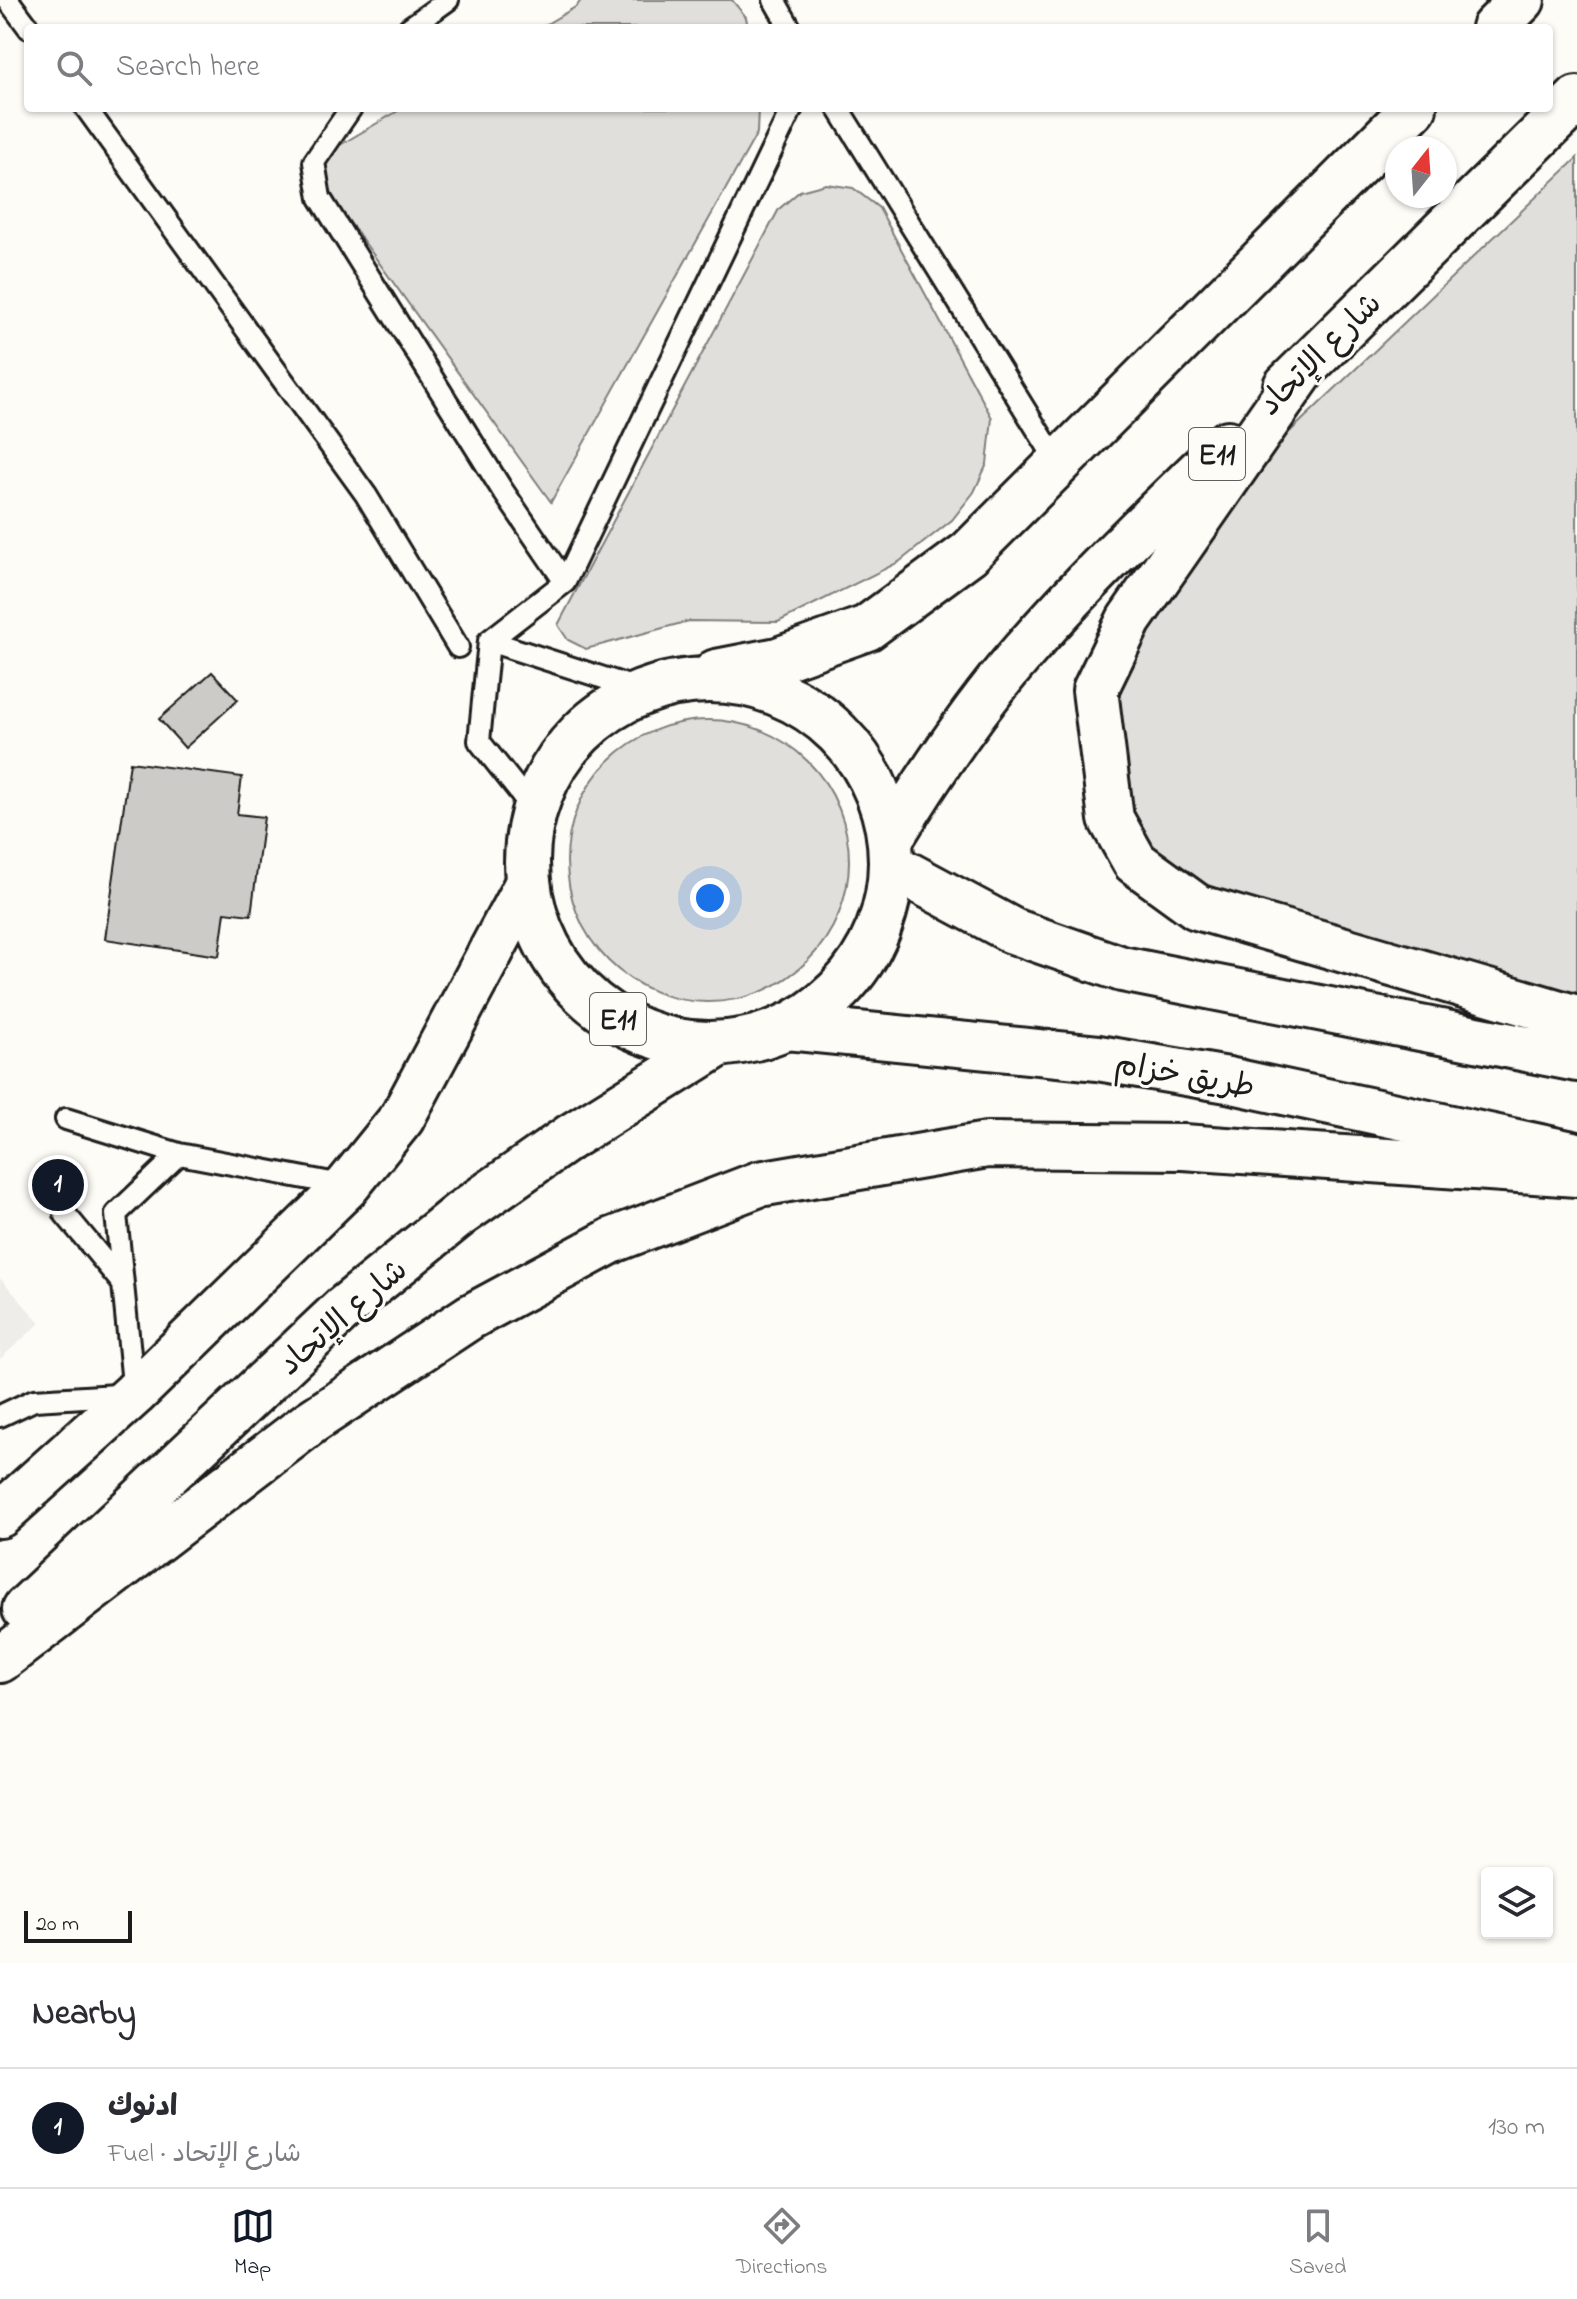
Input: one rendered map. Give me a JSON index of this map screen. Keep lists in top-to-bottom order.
{
  "streets": {
    "main road": ["شارع الإتحاد", "E11", "طريق خزام"]
  },
  "crossings": [
    ["شارع الإتحاد", "E11"],
    ["E11", "طريق خزام"]
  ],
  "scale_bar": "20 m",
  "north": "top",
  "page": {
    "search": "Search here",
    "pins": "1",
    "scale": "20 m",
    "heading": "Nearby",
    "list": [
      {
        "mark": "1",
        "name": "ادنوك",
        "note": "Fuel · شارع الإتحاد",
        "value": "130 m"
      }
    ],
    "nav": ["Map", "Directions", "Saved"]
  }
}
